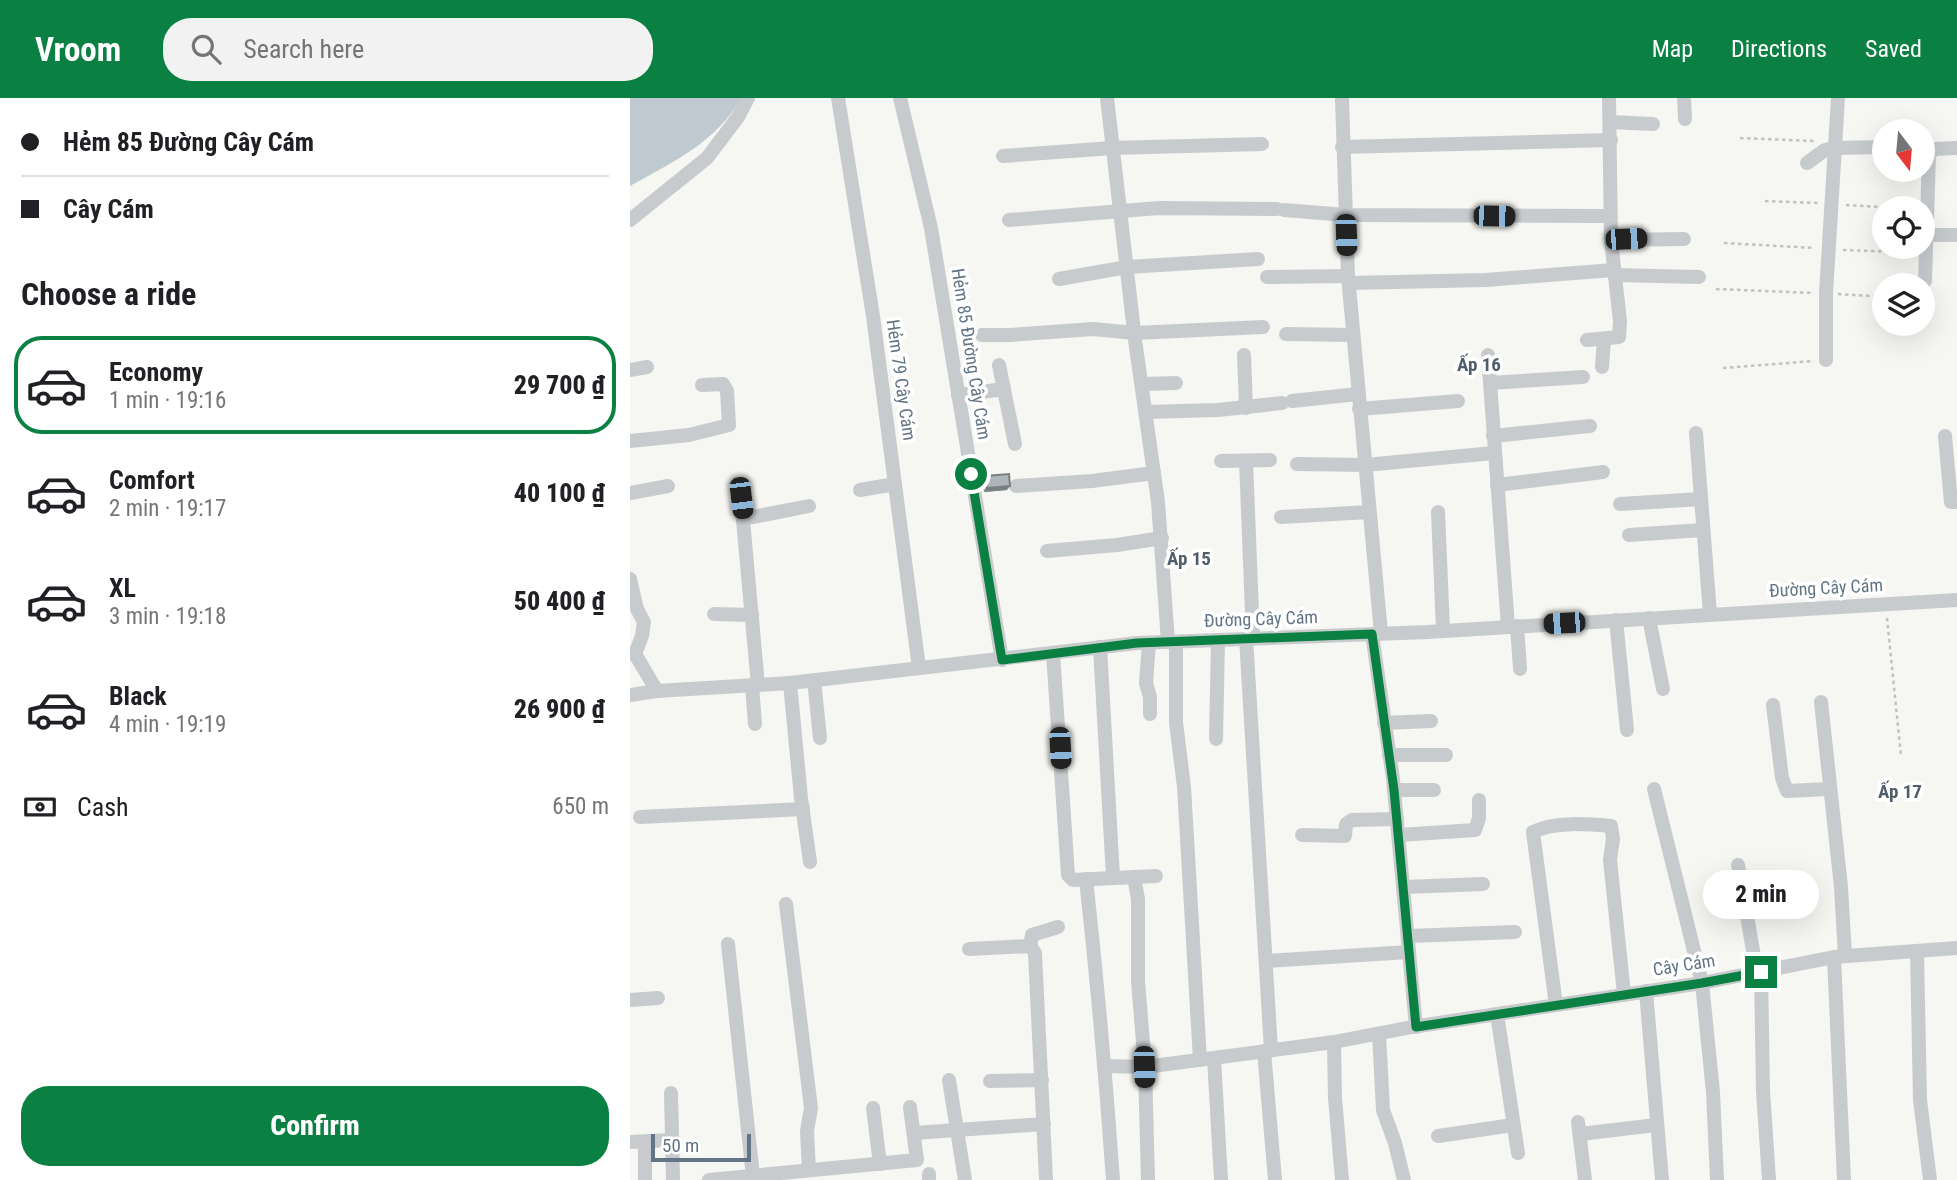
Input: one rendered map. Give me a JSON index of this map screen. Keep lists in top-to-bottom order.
{
  "streets": {
    "street": [
      "Hẻm 85 Đường Cây Cám",
      "Hẻm 79 Cây Cám",
      "Đường Cây Cám",
      "Cây Cám"
    ]
  },
  "crossings": [
    ["Hẻm 85 Đường Cây Cám", "Đường Cây Cám"],
    ["Hẻm 79 Cây Cám", "Đường Cây Cám"]
  ],
  "districts": ["Ấp 16", "Ấp 15", "Ấp 17"],
  "scale_bar": "50 m",
  "north": "bottom",
  "page": {
    "header": "Vroom",
    "search": "Search here",
    "nav": ["Map", "Directions", "Saved"],
    "banner": ["Hẻm 85 Đường Cây Cám", "Cây Cám"],
    "heading": "Choose a ride",
    "list": [
      {
        "name": "Economy",
        "note": "1 min · 19:16",
        "value": "29 700 ₫"
      },
      {
        "name": "Comfort",
        "note": "2 min · 19:17",
        "value": "40 100 ₫"
      },
      {
        "name": "XL",
        "note": "3 min · 19:18",
        "value": "50 400 ₫"
      },
      {
        "name": "Black",
        "note": "4 min · 19:19",
        "value": "26 900 ₫"
      }
    ],
    "pay": ["Cash", "650 m"],
    "bubble": "2 min",
    "buttons": "Confirm",
    "scale": "50 m"
  }
}
